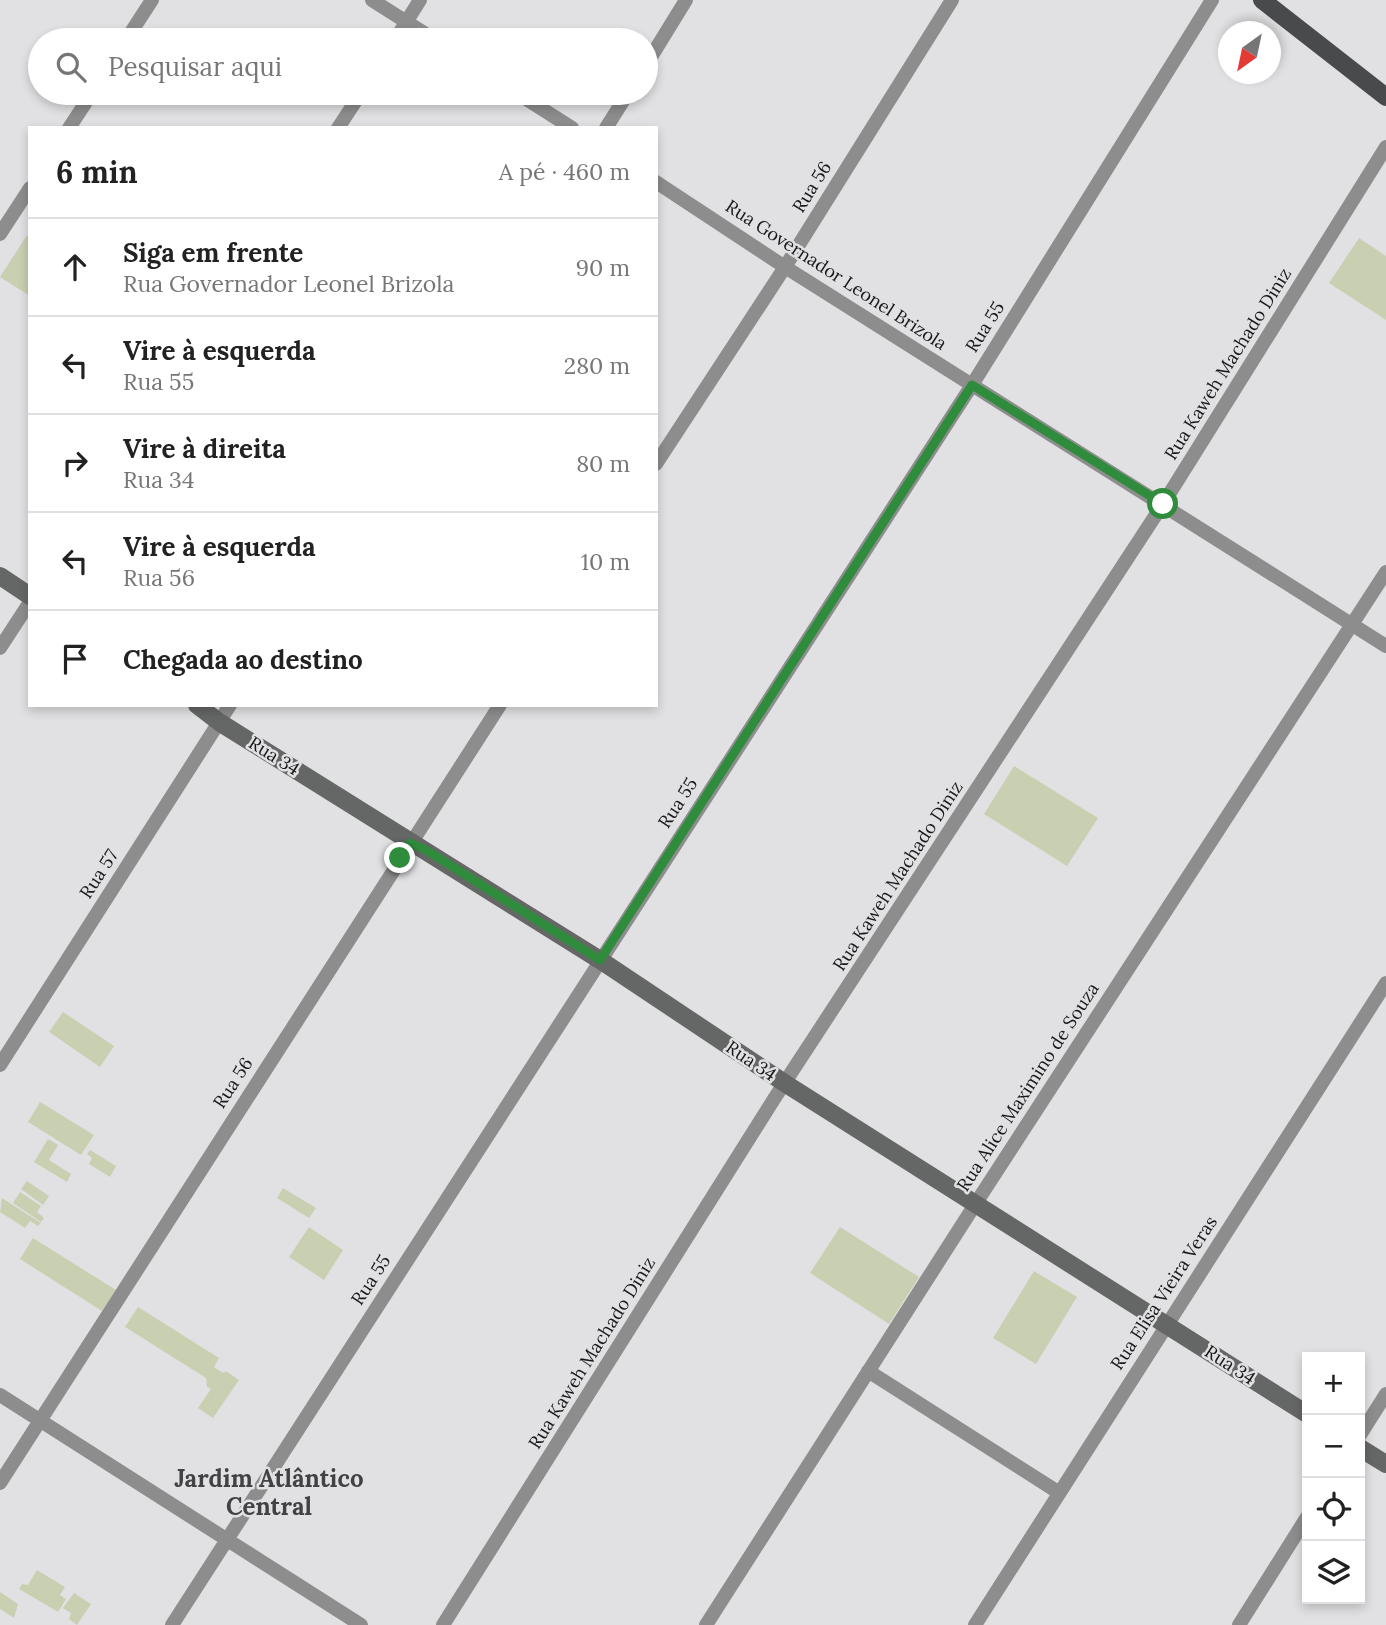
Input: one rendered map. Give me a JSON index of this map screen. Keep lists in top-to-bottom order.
{
  "streets": {
    "street": [
      "Rua 56",
      "Rua Governador Leonel Brizola",
      "Rua 55",
      "Rua Kaweh Machado Diniz",
      "Rua 34",
      "Rua 57",
      "Rua Alice Maximino de Souza",
      "Rua Elisa Vieira Veras"
    ]
  },
  "crossings": [
    ["Rua 56", "Rua Governador Leonel Brizola"],
    ["Rua 56", "Rua 34"],
    ["Rua Governador Leonel Brizola", "Rua 55"],
    ["Rua Governador Leonel Brizola", "Rua Kaweh Machado Diniz"],
    ["Rua Governador Leonel Brizola", "Rua Alice Maximino de Souza"],
    ["Rua 55", "Rua 34"],
    ["Rua Kaweh Machado Diniz", "Rua 34"],
    ["Rua 34", "Rua 57"],
    ["Rua 34", "Rua Alice Maximino de Souza"],
    ["Rua 34", "Rua Elisa Vieira Veras"]
  ],
  "districts": ["Jardim Atlântico Central"],
  "north": "bottom left",
  "page": {
    "search": "Pesquisar aqui",
    "heading": ["6 min", "A pé · 460 m"],
    "list": [
      ["Siga em frente", "Rua Governador Leonel Brizola", "90 m"],
      ["Vire à esquerda", "Rua 55", "280 m"],
      ["Vire à direita", "Rua 34", "80 m"],
      ["Vire à esquerda", "Rua 56", "10 m"],
      "Chegada ao destino"
    ],
    "map_buttons": ["+", "−"]
  }
}
